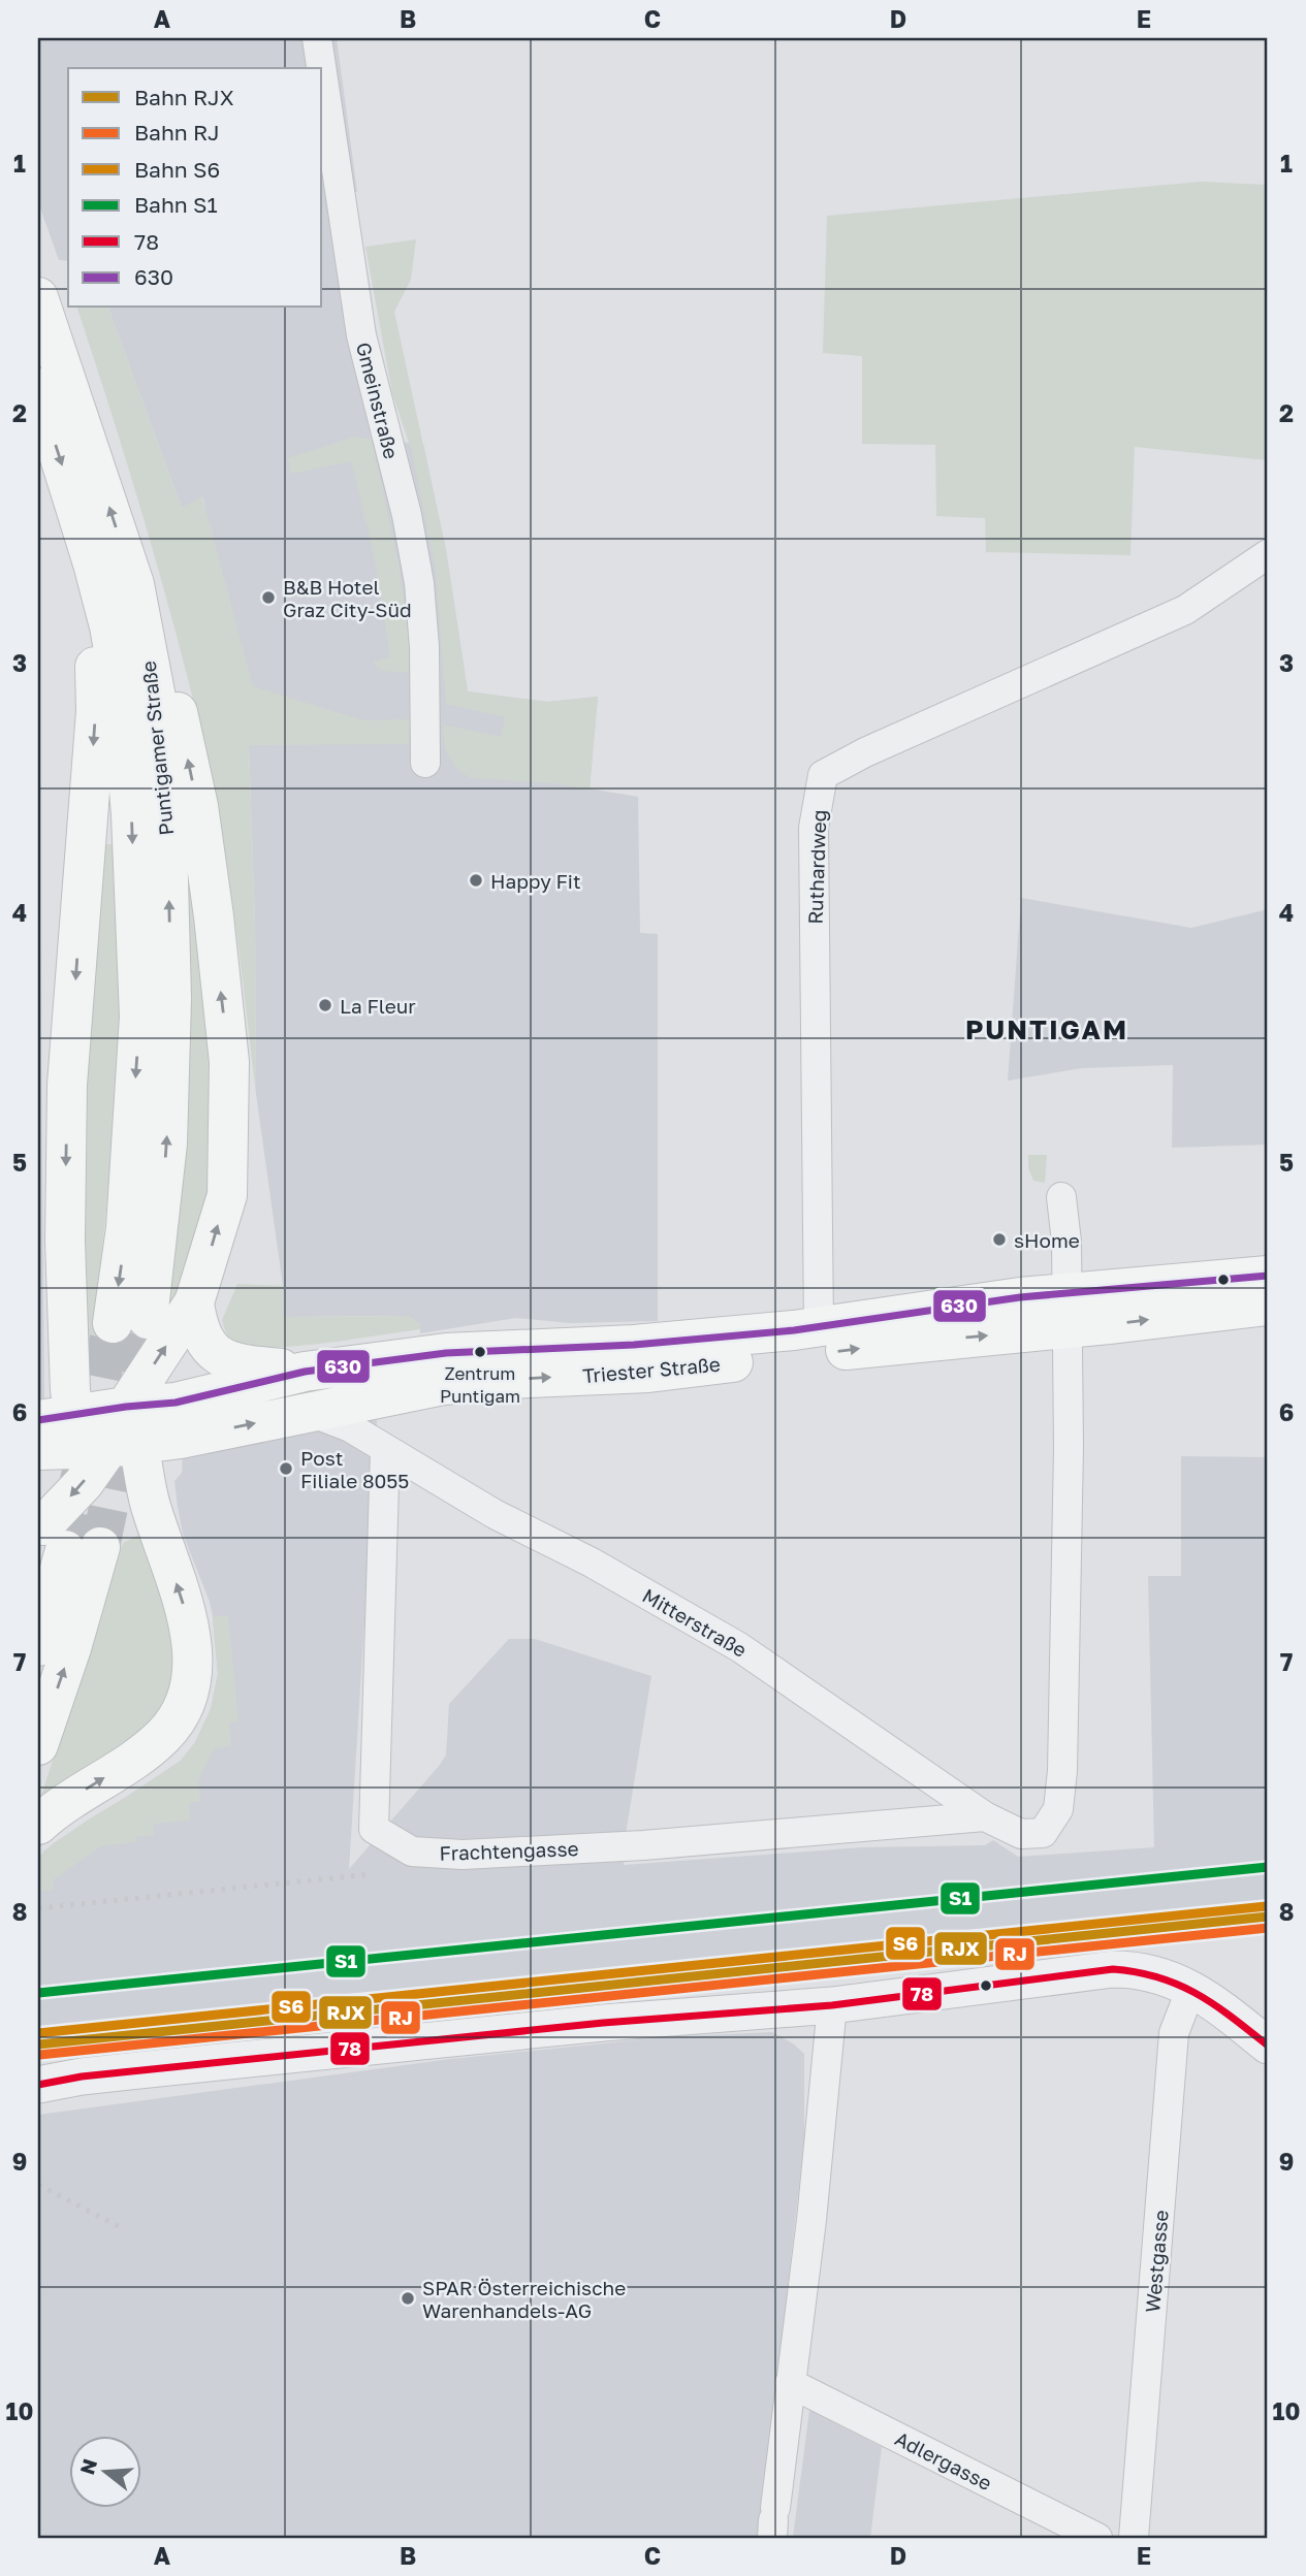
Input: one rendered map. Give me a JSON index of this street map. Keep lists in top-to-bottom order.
{
  "streets": {
    "main road": ["Puntigamer Straße", "Triester Straße"],
    "street": [
      "Gmeinstraße",
      "Ruthardweg",
      "Mitterstraße",
      "Frachtengasse",
      "Westgasse",
      "Adlergasse"
    ]
  },
  "crossings": [
    ["Ruthardweg", "Triester Straße"],
    ["Triester Straße", "Mitterstraße"],
    ["Mitterstraße", "Frachtengasse"]
  ],
  "districts": ["PUNTIGAM"],
  "places": [
    "B&B Hotel Graz City-Süd",
    "Happy Fit",
    "La Fleur",
    "sHome",
    "Zentrum Puntigam",
    "Post Filiale 8055",
    "SPAR Österreichische Warenhandels-AG"
  ],
  "lines": [
    "transit line 630",
    "rail line S1",
    "rail line S6",
    "rail line RJX",
    "rail line RJ",
    "transit line 78"
  ],
  "legend": [
    "Bahn RJX",
    "Bahn RJ",
    "Bahn S6",
    "Bahn S1",
    "78",
    "630"
  ],
  "north": "left",
  "grid": {
    "columns": [
      "A",
      "B",
      "C",
      "D",
      "E"
    ],
    "rows": [
      "1",
      "2",
      "3",
      "4",
      "5",
      "6",
      "7",
      "8",
      "9",
      "10"
    ]
  }
}
